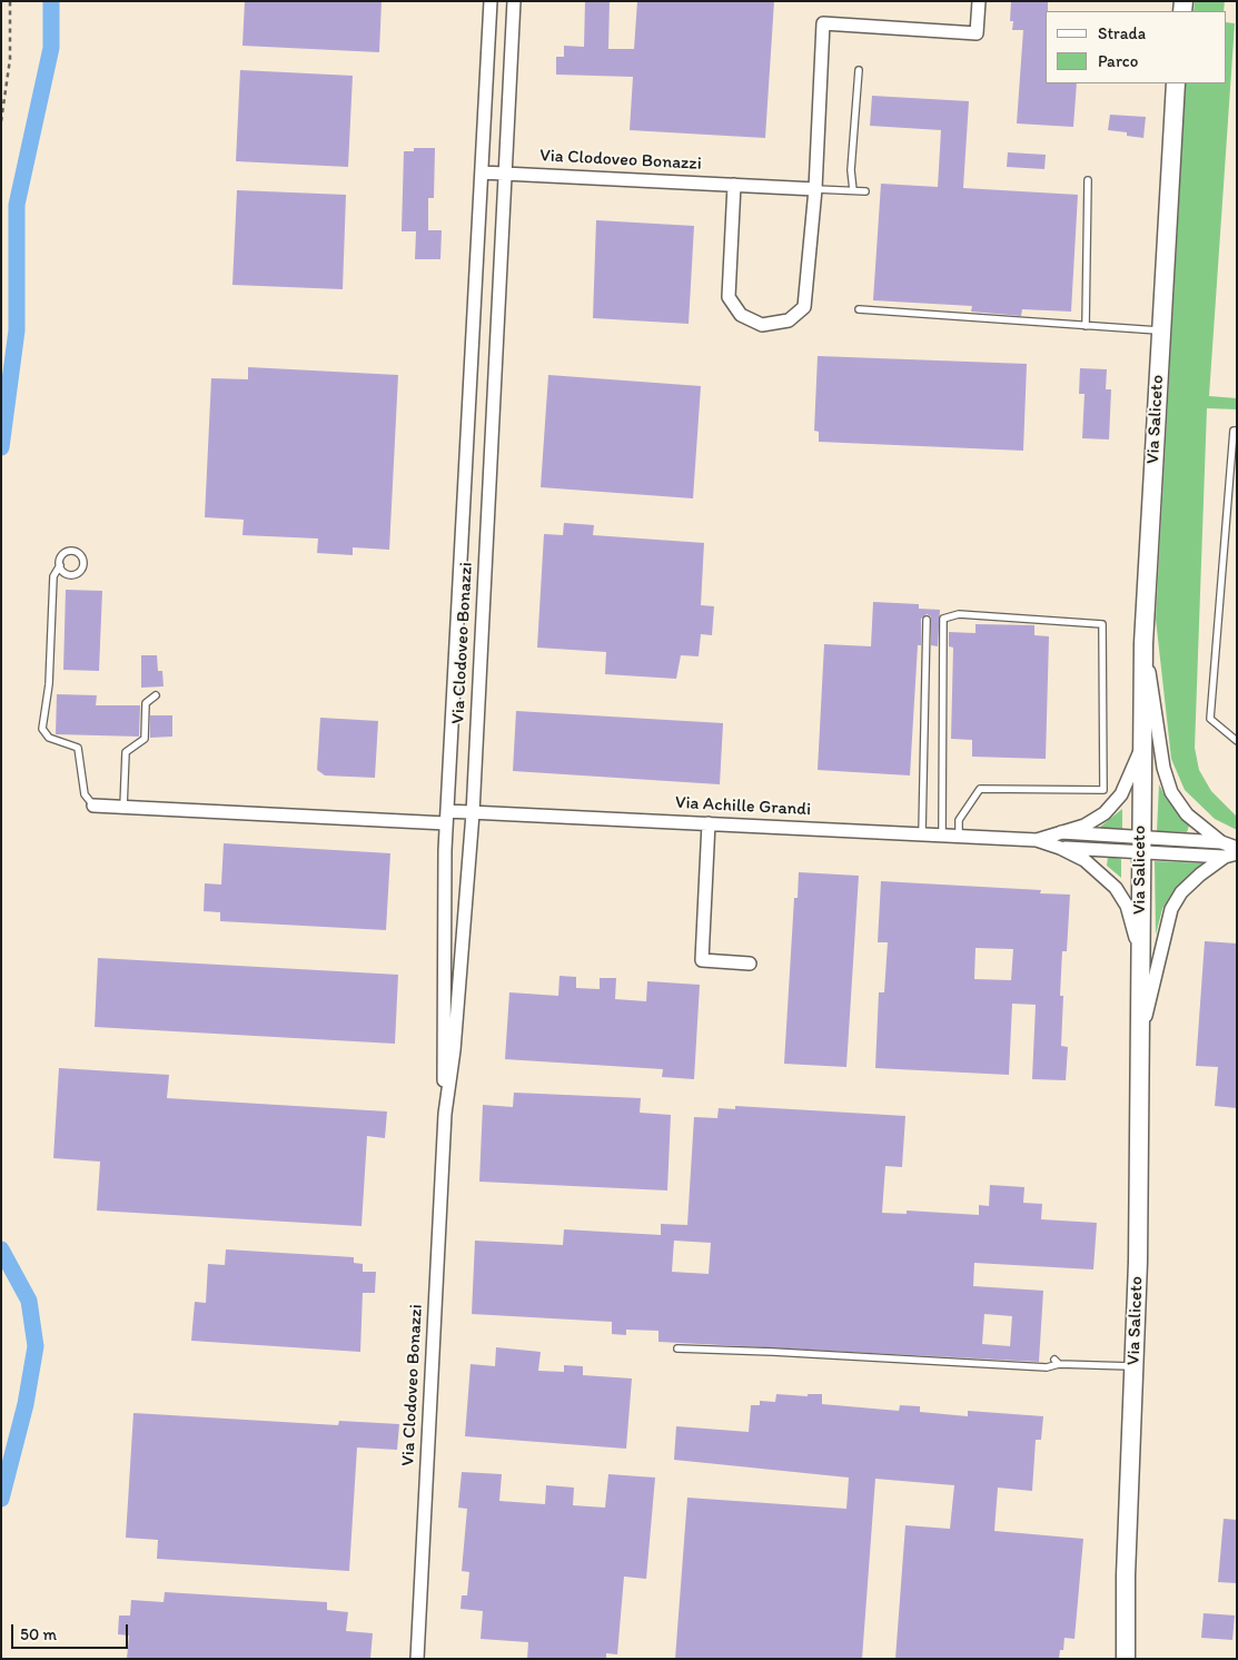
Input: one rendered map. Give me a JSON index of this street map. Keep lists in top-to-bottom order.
{
  "streets": {
    "main road": ["Via Saliceto"],
    "street": ["Via Clodoveo Bonazzi", "Via Achille Grandi"]
  },
  "crossings": [
    ["Via Clodoveo Bonazzi", "Via Achille Grandi"],
    ["Via Saliceto", "Via Achille Grandi"]
  ],
  "legend": ["Strada", "Parco"],
  "scale_bar": "50 m"
}
